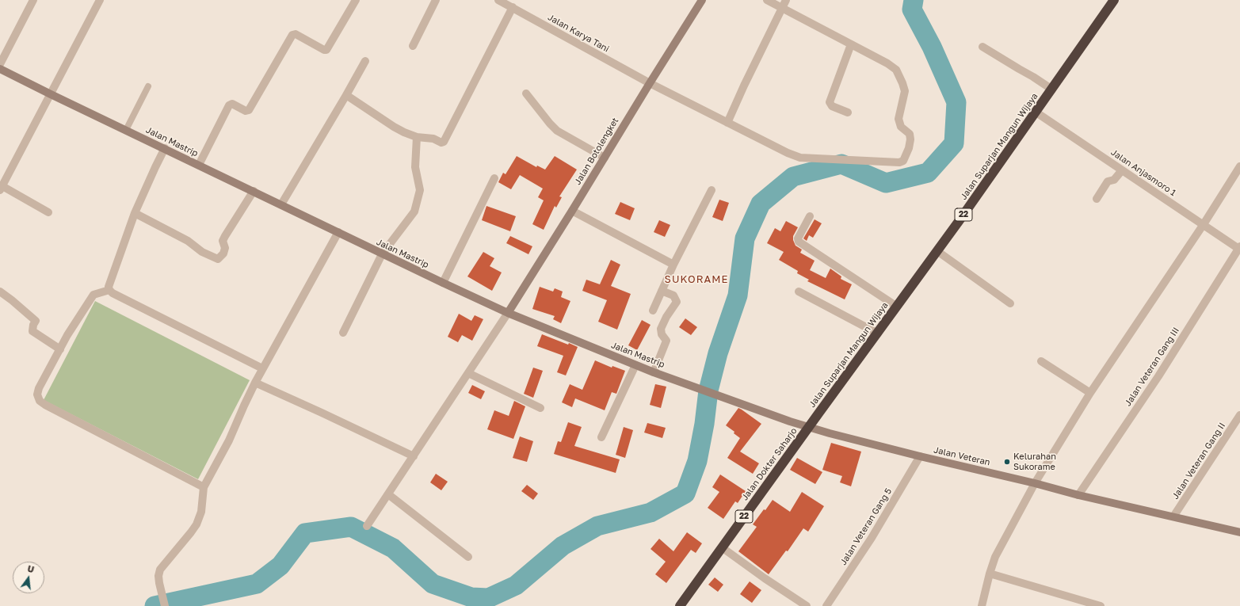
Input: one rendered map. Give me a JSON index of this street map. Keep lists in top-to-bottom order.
{
  "streets": {
    "highway": ["Jalan Suparjan Mangun Wijaya", "22", "Jalan Dokter Saharjo"],
    "street": [
      "Jalan Karya Tani",
      "Jalan Mastrip",
      "Jalan Botolengket",
      "Jalan Anjasmoro 1",
      "Jalan Veteran Gang III",
      "Jalan Veteran",
      "Jalan Veteran Gang II",
      "Jalan Veteran Gang 5"
    ]
  },
  "crossings": [
    ["Jalan Karya Tani", "Jalan Botolengket"],
    ["Jalan Mastrip", "Jalan Suparjan Mangun Wijaya"],
    ["Jalan Mastrip", "Jalan Botolengket"],
    ["Jalan Mastrip", "Jalan Veteran"],
    ["Jalan Mastrip", "Jalan Dokter Saharjo"],
    ["Jalan Suparjan Mangun Wijaya", "Jalan Anjasmoro 1"],
    ["Jalan Suparjan Mangun Wijaya", "Jalan Veteran"],
    ["Jalan Suparjan Mangun Wijaya", "Jalan Dokter Saharjo"],
    ["Jalan Anjasmoro 1", "Jalan Veteran Gang III"],
    ["Jalan Veteran Gang III", "Jalan Veteran"],
    ["Jalan Veteran", "Jalan Veteran Gang II"],
    ["Jalan Veteran", "Jalan Dokter Saharjo"],
    ["Jalan Veteran", "Jalan Veteran Gang 5"]
  ],
  "districts": ["SUKORAME"],
  "places": ["Kelurahan Sukorame"],
  "north": "top"
}
